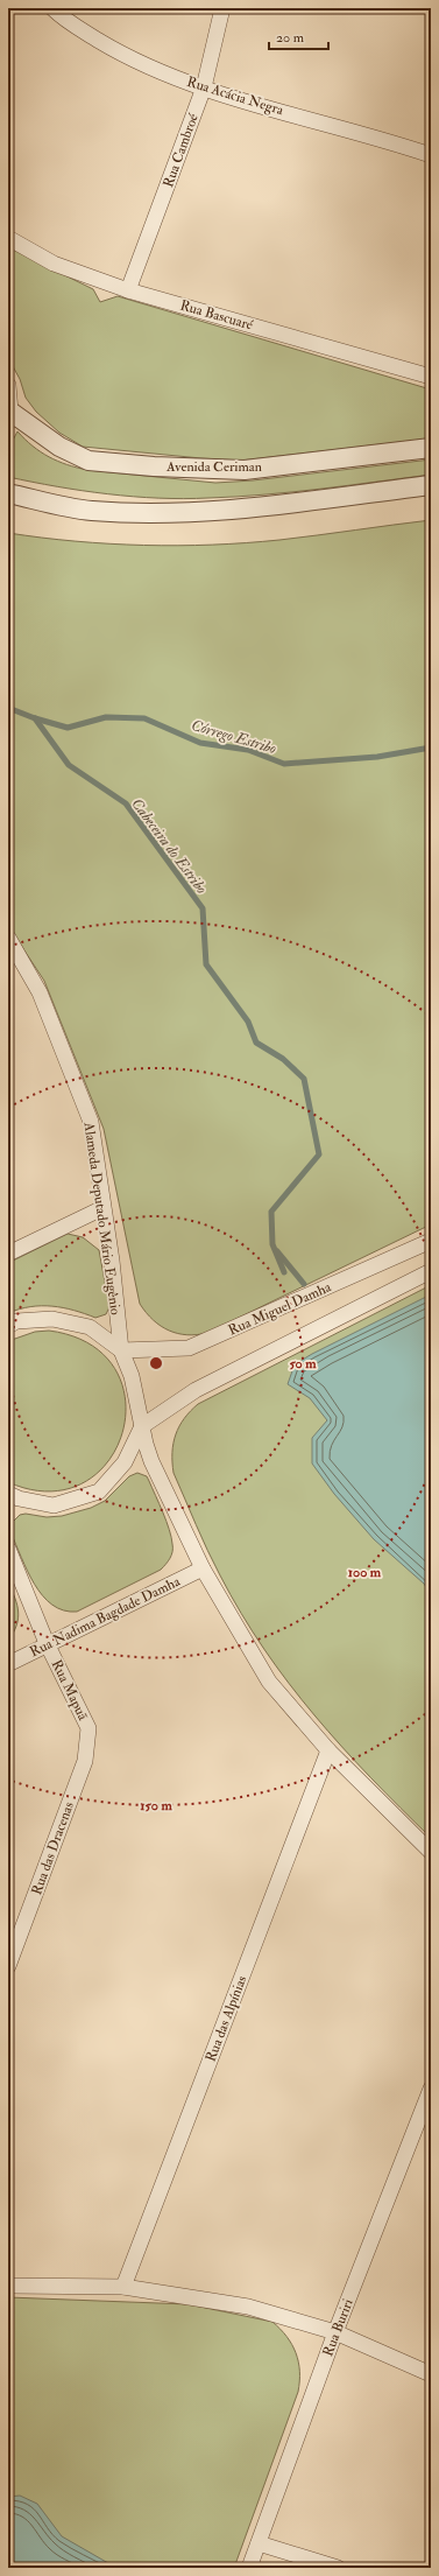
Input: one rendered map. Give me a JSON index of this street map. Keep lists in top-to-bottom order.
{
  "streets": {
    "street": [
      "Rua Acácia Negra",
      "Rua Cambroé",
      "Rua Bascuaré",
      "Avenida Ceriman",
      "Alameda Deputado Mário Eugênio",
      "Rua Miguel Damha",
      "Rua Nadima Bagdade Damha",
      "Rua Mapuã",
      "Rua das Dracenas",
      "Rua das Alpínias",
      "Rua Buriri"
    ]
  },
  "crossings": [
    ["Rua Acácia Negra", "Rua Cambroé"],
    ["Rua Cambroé", "Rua Bascuaré"],
    ["Alameda Deputado Mário Eugênio", "Rua Miguel Damha"],
    ["Alameda Deputado Mário Eugênio", "Rua Nadima Bagdade Damha"],
    ["Alameda Deputado Mário Eugênio", "Rua das Alpínias"],
    ["Rua Nadima Bagdade Damha", "Rua Mapuã"],
    ["Rua Mapuã", "Rua das Dracenas"]
  ],
  "water": ["Córrego Estribo", "Cabeceira do Estribo"],
  "scale_bar": "20 m",
  "rings": ["50 m", "100 m", "150 m"]
}
